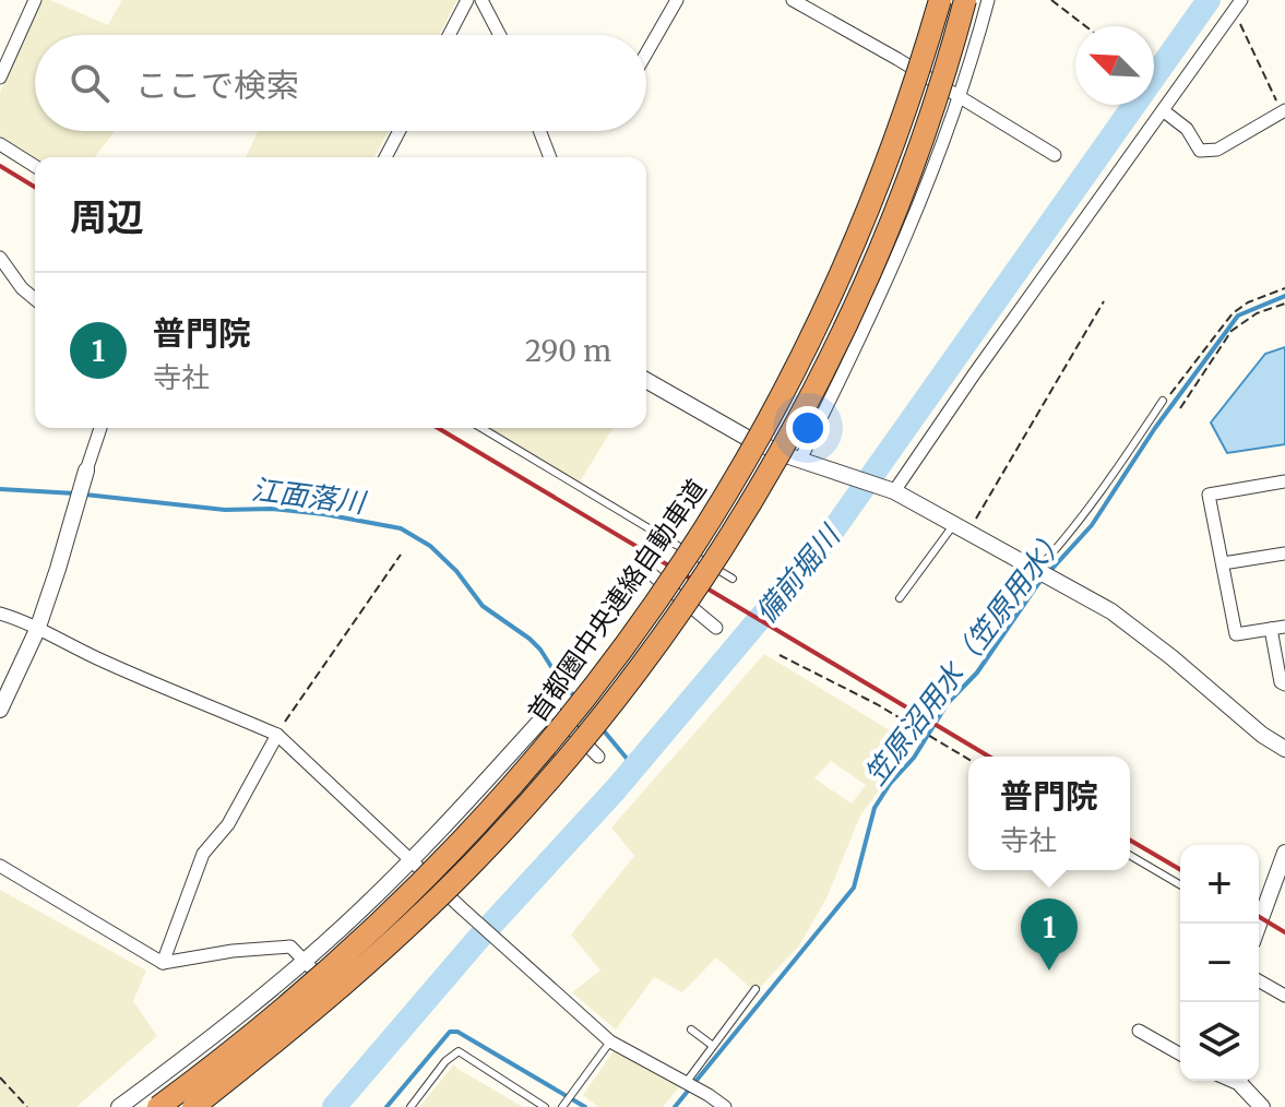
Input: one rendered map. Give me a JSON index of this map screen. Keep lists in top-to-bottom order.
{
  "streets": {
    "highway": ["首都圏中央連絡自動車道"]
  },
  "water": ["江面落川", "備前堀川", "笠原沼用水（笠原用水）"],
  "north": "top left",
  "page": {
    "search": "ここで検索",
    "heading": "周辺",
    "list": [
      {
        "mark": "1",
        "name": "普門院",
        "note": "寺社",
        "value": "290 m"
      }
    ],
    "popup": ["普門院", "寺社"],
    "map_buttons": ["+", "−"],
    "pins": "1"
  }
}
